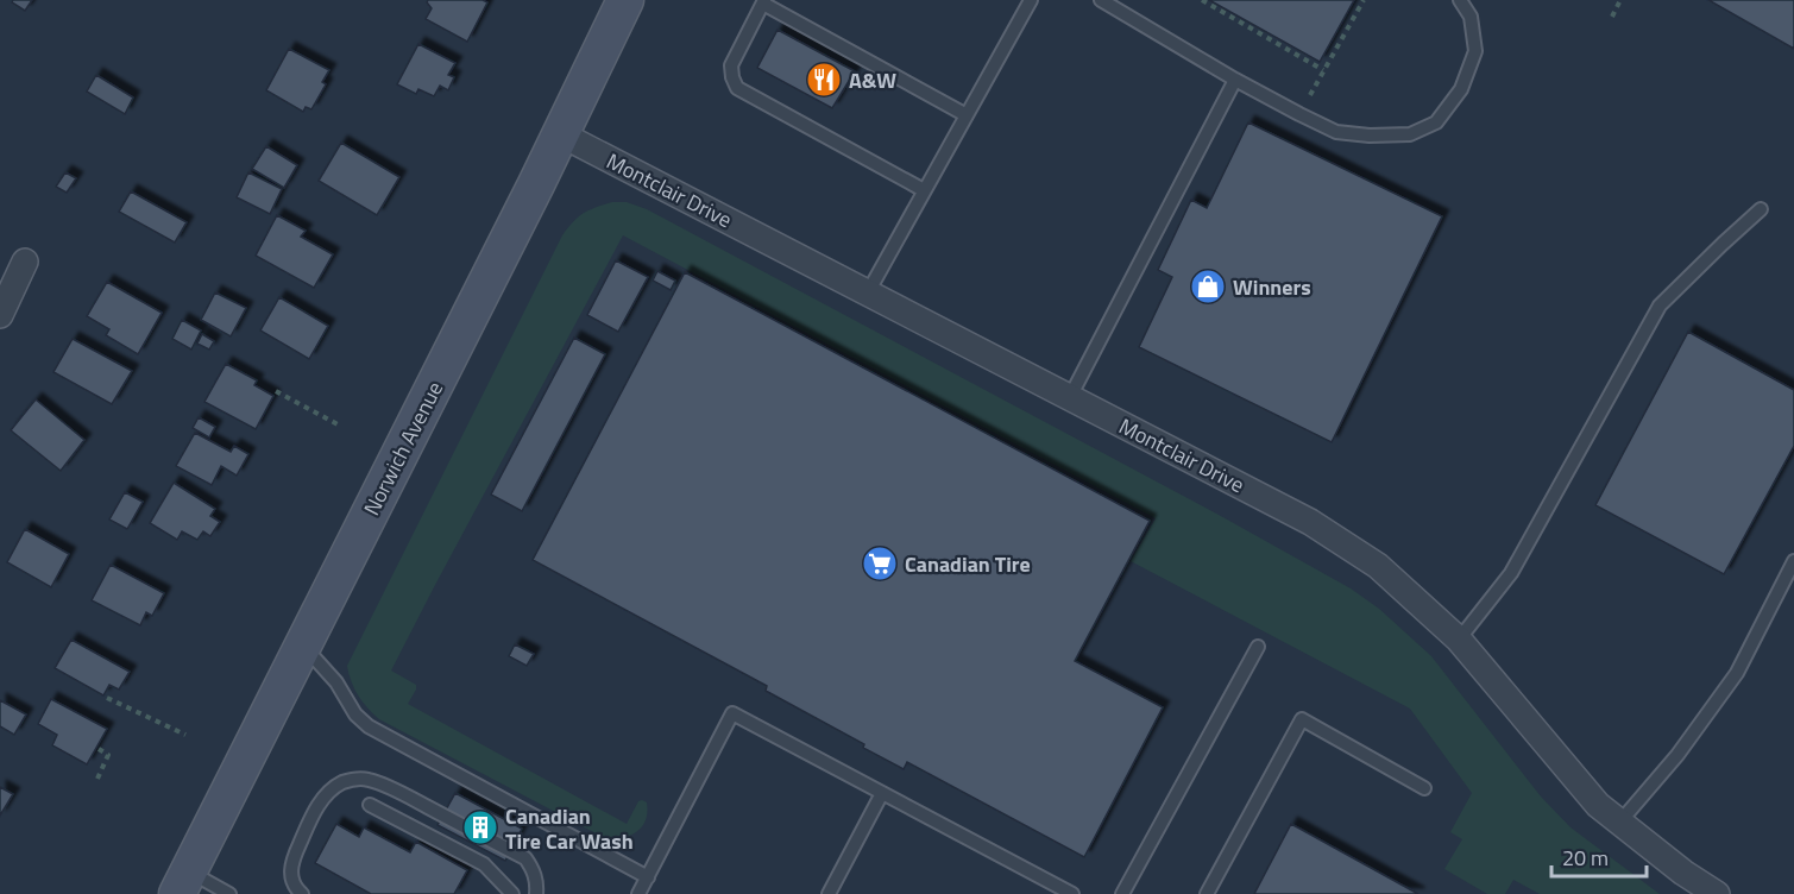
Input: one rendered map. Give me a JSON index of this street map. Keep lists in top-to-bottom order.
{
  "streets": {
    "main road": ["Norwich Avenue"],
    "street": ["Montclair Drive"]
  },
  "crossings": [
    ["Montclair Drive", "Norwich Avenue"]
  ],
  "places": {
    "restaurant": ["A&W"],
    "shop": ["Winners"],
    "supermarket": ["Canadian Tire"],
    "building": ["Canadian Tire Car Wash"]
  },
  "scale_bar": "20 m"
}
